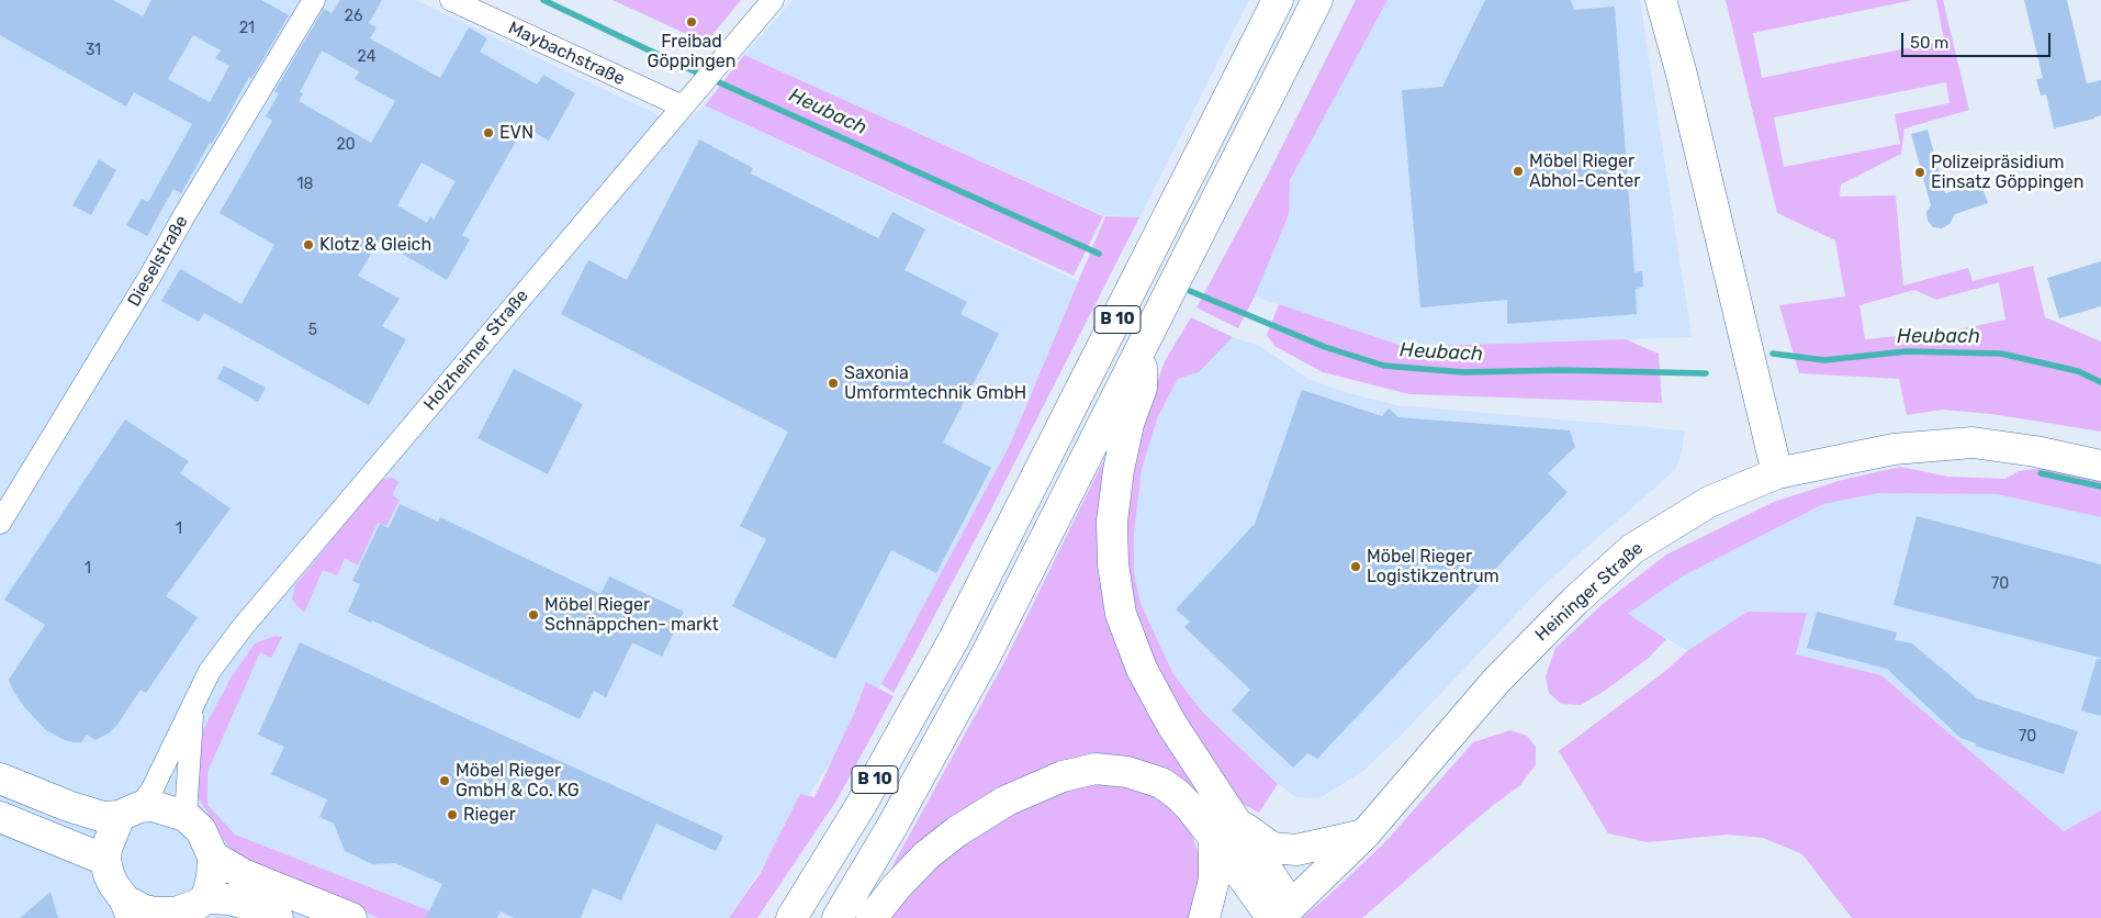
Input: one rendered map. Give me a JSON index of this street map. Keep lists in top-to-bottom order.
{
  "streets": {
    "main road": ["B 10", "Heininger Straße"],
    "street": ["Maybachstraße", "Dieselstraße", "Holzheimer Straße"]
  },
  "crossings": [
    ["Maybachstraße", "Holzheimer Straße"],
    ["B 10", "Heininger Straße"]
  ],
  "water": ["Heubach"],
  "places": [
    "Freibad Göppingen",
    "EVN",
    "Möbel Rieger Abhol-Center",
    "Polizeipräsidium Einsatz Göppingen",
    "Klotz & Gleich",
    "Saxonia Umformtechnik GmbH",
    "Möbel Rieger Logistikzentrum",
    "Möbel Rieger Schnäppchen- markt",
    "Möbel Rieger GmbH & Co. KG",
    "Rieger"
  ],
  "house_numbers": [
    "26",
    "21",
    "31",
    "24",
    "20",
    "18",
    "5",
    "1",
    "1",
    "70",
    "70"
  ],
  "scale_bar": "50 m"
}
